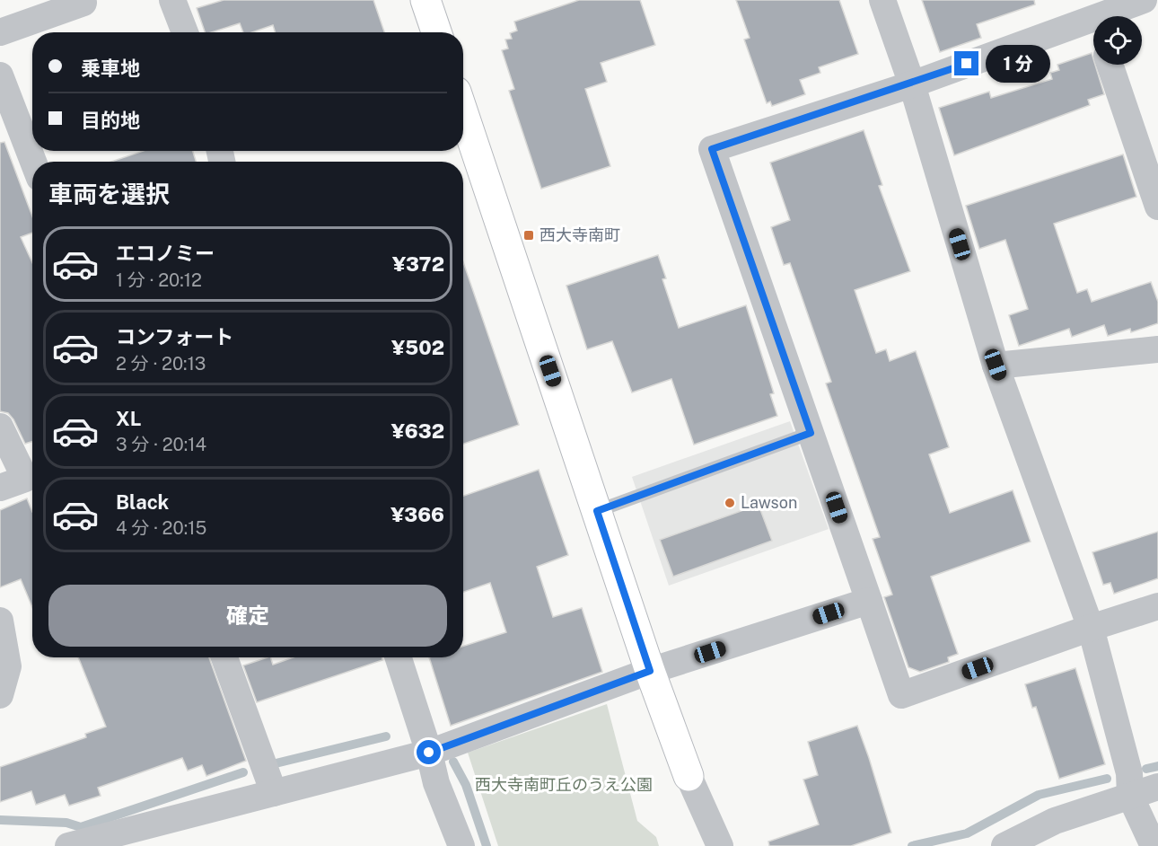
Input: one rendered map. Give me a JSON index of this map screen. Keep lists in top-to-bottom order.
{
  "parks": ["西大寺南町丘のうえ公園"],
  "places": {
    "transit": ["西大寺南町"],
    "other": ["Lawson"]
  },
  "page": {
    "banner": ["乗車地", "目的地"],
    "bubble": "1 分",
    "heading": "車両を選択",
    "list": [
      {
        "name": "エコノミー",
        "note": "1 分 · 20:12",
        "value": "¥372"
      },
      {
        "name": "コンフォート",
        "note": "2 分 · 20:13",
        "value": "¥502"
      },
      {
        "name": "XL",
        "note": "3 分 · 20:14",
        "value": "¥632"
      },
      {
        "name": "Black",
        "note": "4 分 · 20:15",
        "value": "¥366"
      }
    ],
    "buttons": "確定"
  }
}
